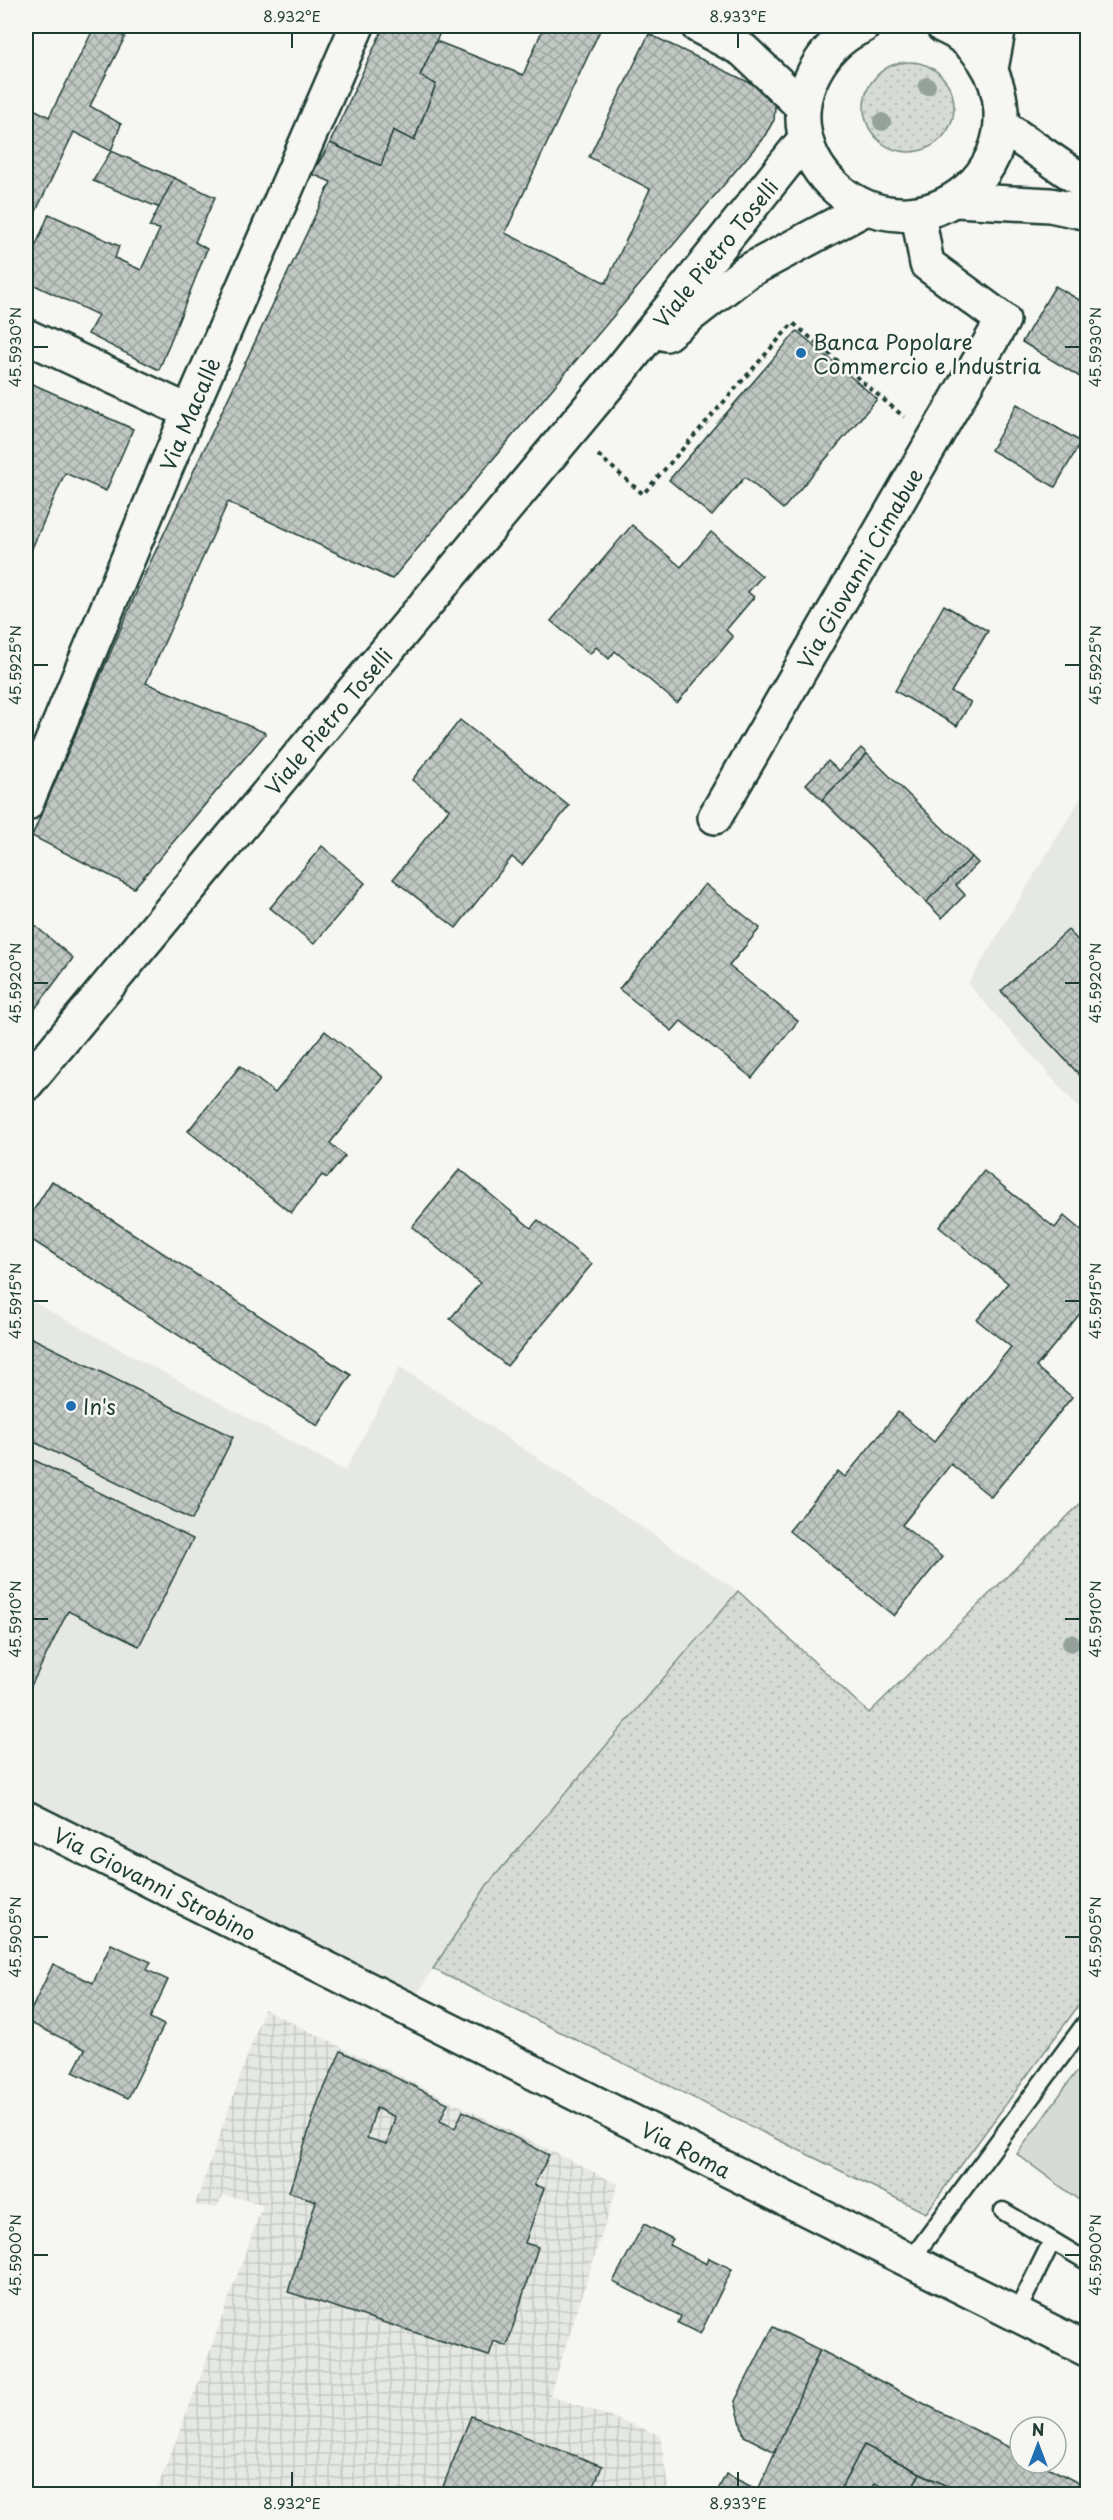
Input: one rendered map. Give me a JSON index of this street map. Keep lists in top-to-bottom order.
{
  "streets": {
    "street": [
      "Viale Pietro Toselli",
      "Via Macallè",
      "Via Giovanni Cimabue",
      "Via Giovanni Strobino",
      "Via Roma"
    ]
  },
  "crossings": [
    ["Via Giovanni Strobino", "Via Roma"]
  ],
  "places": ["Banca Popolare Commercio e Industria", "In's"],
  "north": "top",
  "coordinates": [
    "8.932°E",
    "8.933°E",
    "45.5930°N",
    "45.5925°N",
    "45.5920°N",
    "45.5915°N",
    "45.5910°N",
    "45.5905°N",
    "45.5900°N"
  ]
}
